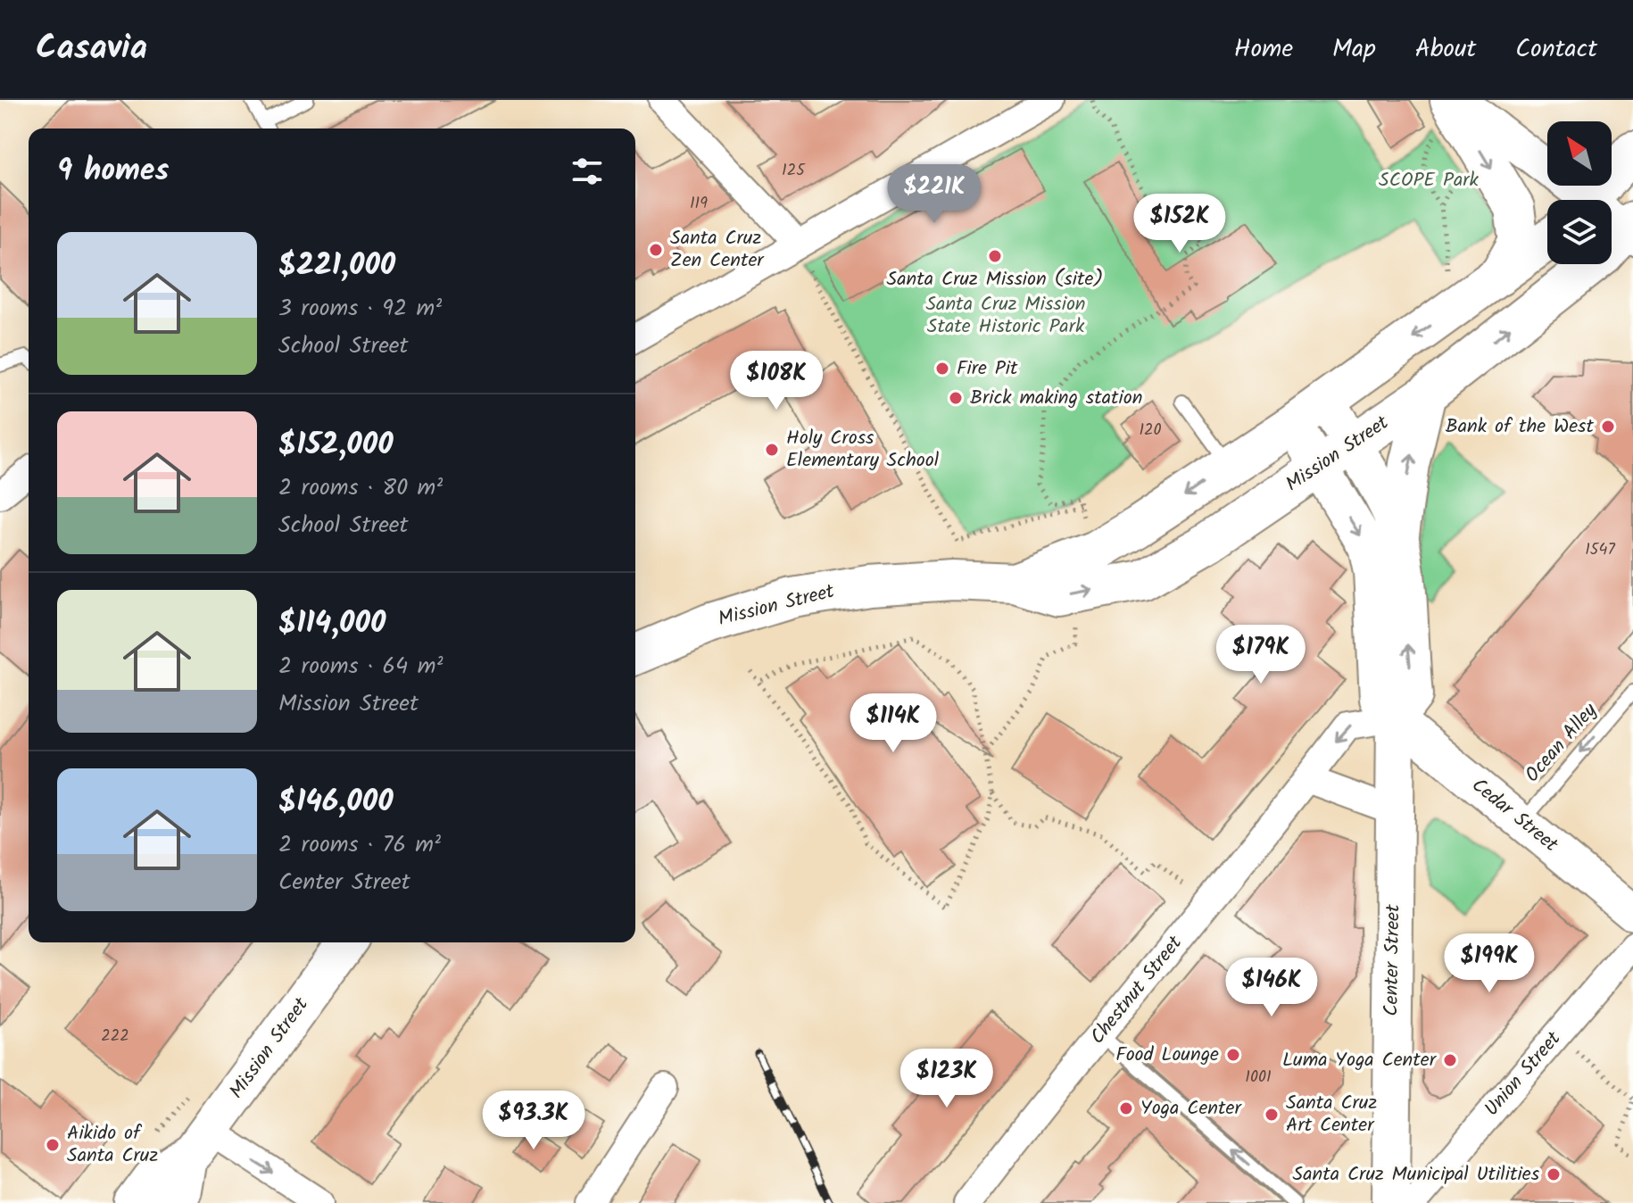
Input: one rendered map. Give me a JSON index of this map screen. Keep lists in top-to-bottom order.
{
  "streets": {
    "main road": ["Mission Street", "Center Street"],
    "street": ["Cedar Street", "Chestnut Street", "Union Street"],
    "lane": ["Ocean Alley"]
  },
  "crossings": [
    ["Mission Street", "Center Street"],
    ["Ocean Alley", "Cedar Street"],
    ["Cedar Street", "Center Street"],
    ["Cedar Street", "Chestnut Street"],
    ["Center Street", "Chestnut Street"]
  ],
  "one_way": ["Ocean Alley"],
  "parks": ["SCOPE Park", "Santa Cruz Mission State Historic Park"],
  "places": [
    "Santa Cruz Zen Center",
    "Santa Cruz Mission (site)",
    "Fire Pit",
    "Brick making station",
    "Bank of the West",
    "Holy Cross Elementary School",
    "Food Lounge",
    "Luma Yoga Center",
    "Yoga Center",
    "Santa Cruz Art Center",
    "Aikido of Santa Cruz",
    "Santa Cruz Municipal Utilities"
  ],
  "house_numbers": [
    "125",
    "119",
    "120",
    "1547",
    "222",
    "1001"
  ],
  "north": "top left",
  "page": {
    "header": "Casavia",
    "nav": [
      "Home",
      "Map",
      "About",
      "Contact"
    ],
    "heading": "9 homes",
    "price": [
      "$221K",
      "$152K",
      "$108K",
      "$179K",
      "$114K",
      "$199K",
      "$146K",
      "$123K",
      "$93.3K"
    ],
    "list": [
      {
        "name": "$221,000",
        "note": "3 rooms · 92 m² · School Street"
      },
      {
        "name": "$152,000",
        "note": "2 rooms · 80 m² · School Street"
      },
      {
        "name": "$114,000",
        "note": "2 rooms · 64 m² · Mission Street"
      },
      {
        "name": "$146,000",
        "note": "2 rooms · 76 m² · Center Street"
      }
    ]
  }
}
